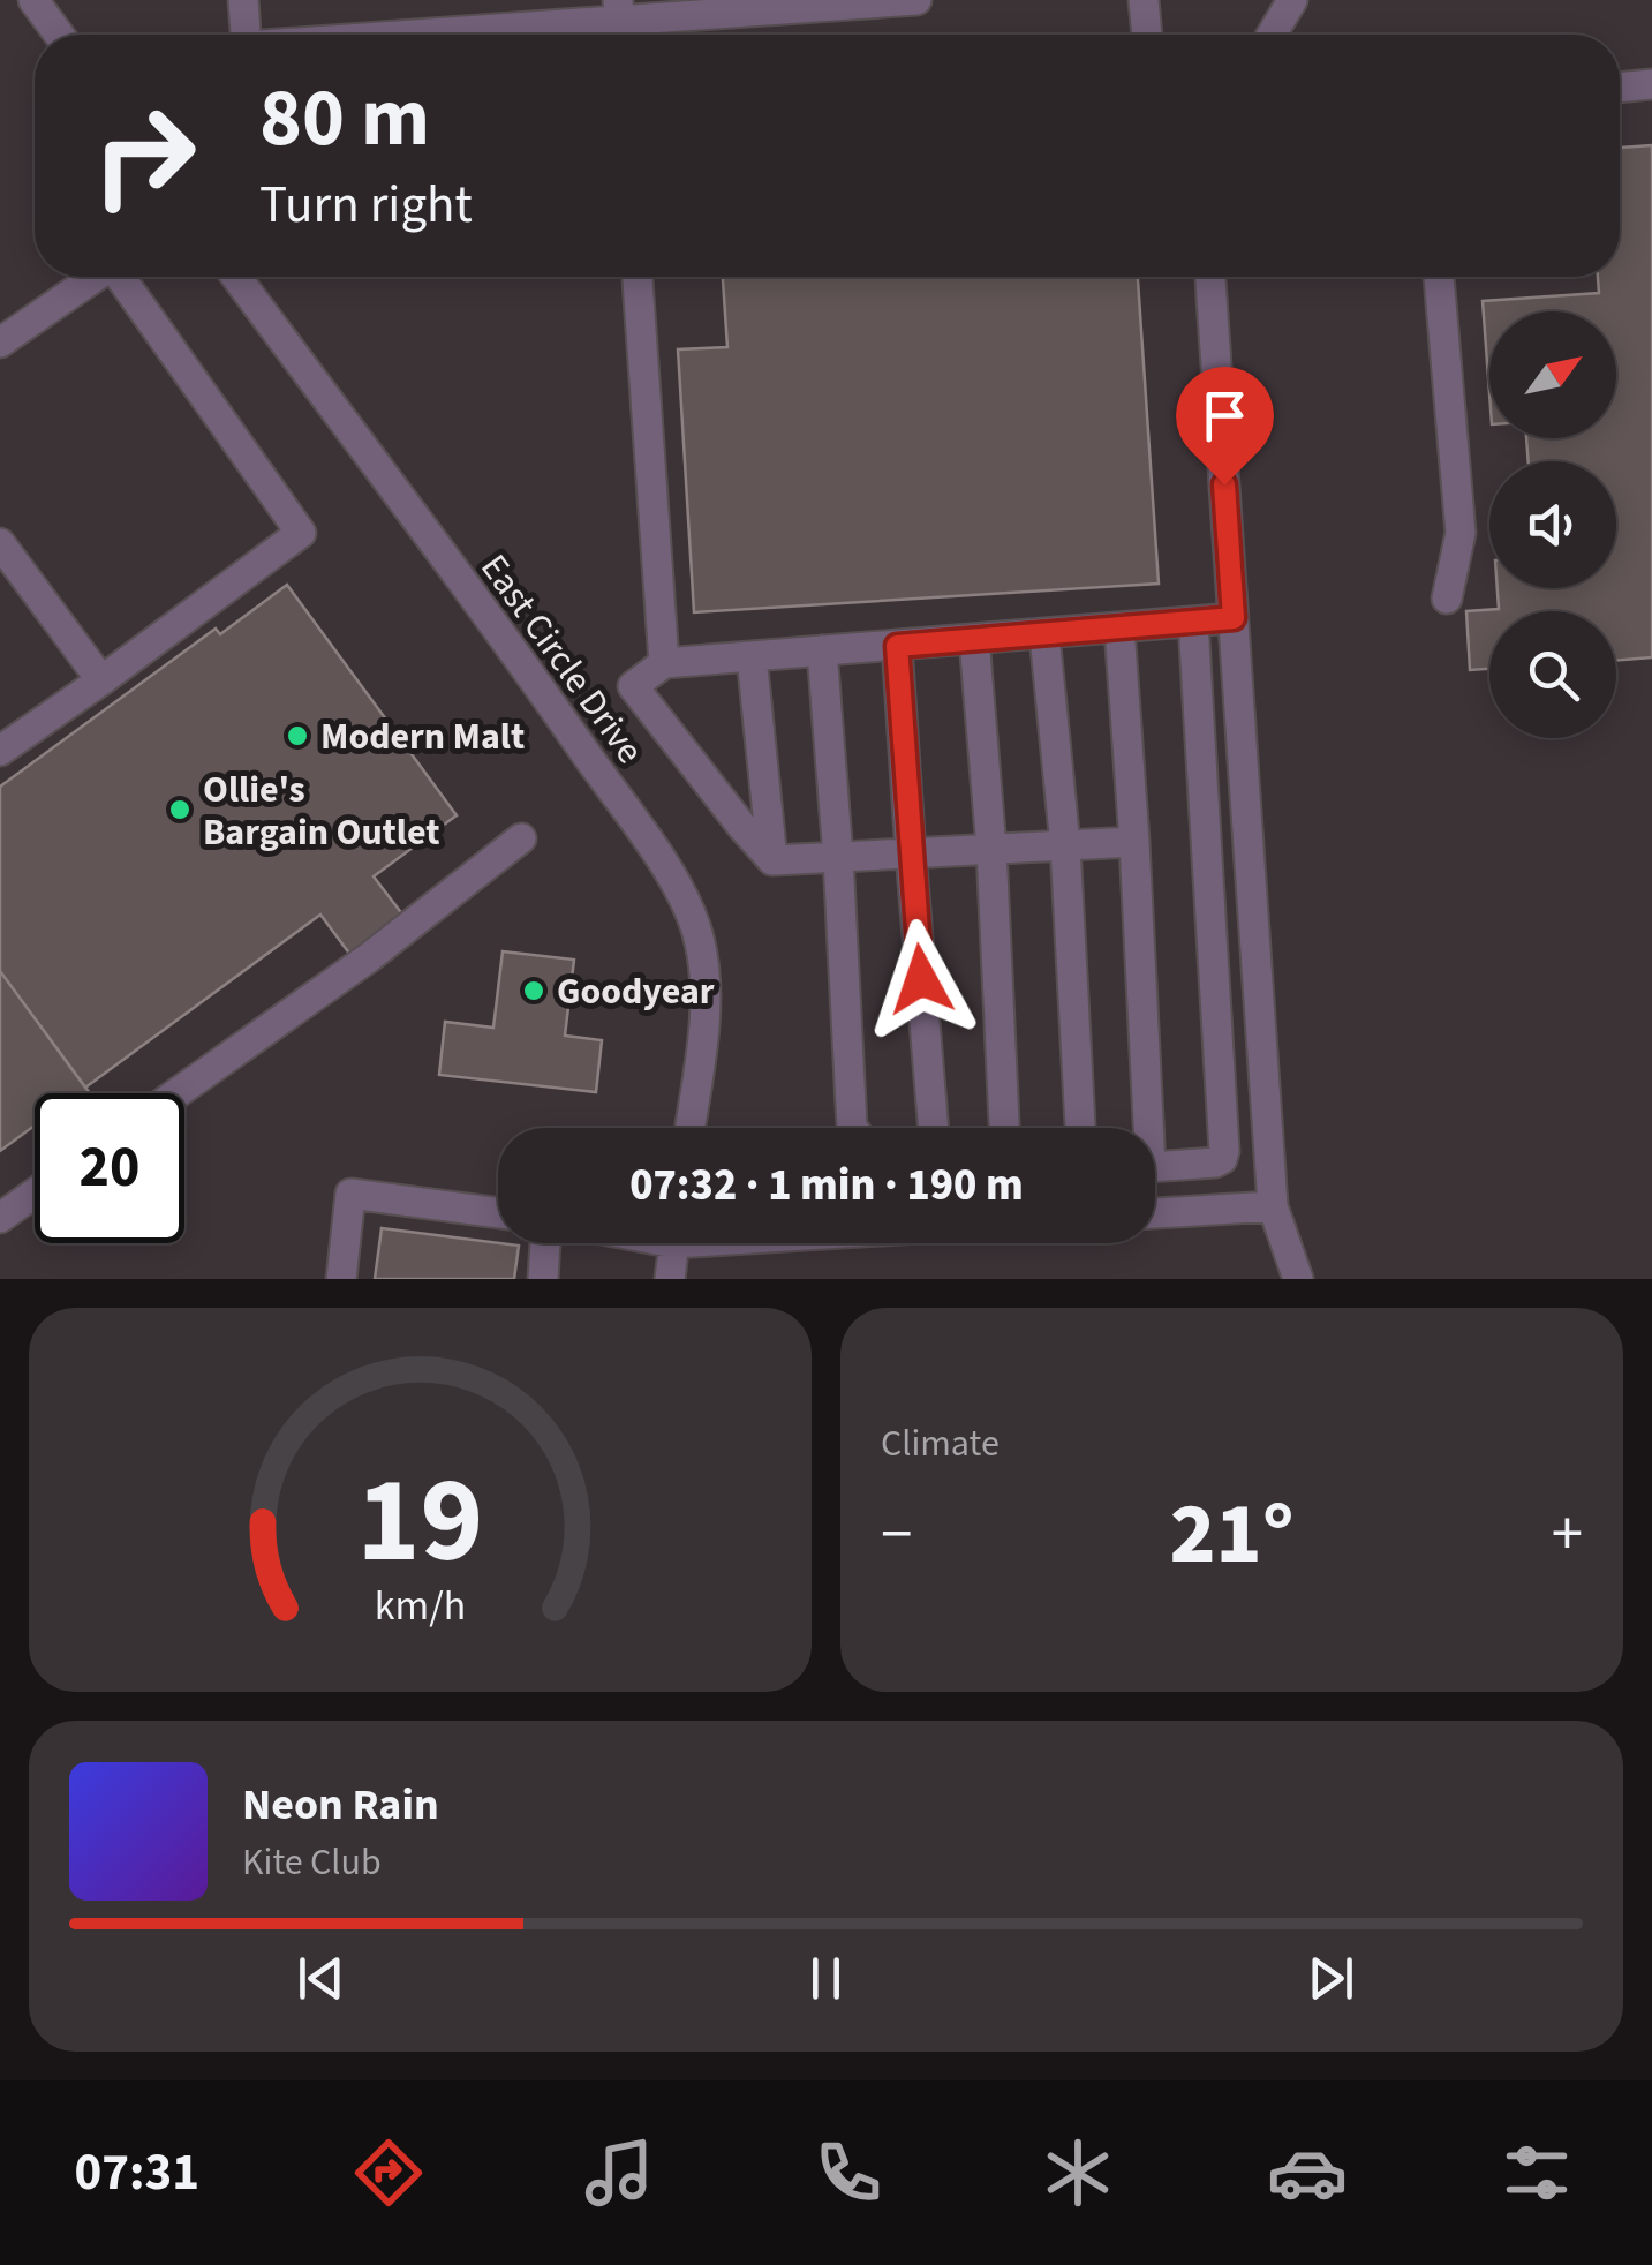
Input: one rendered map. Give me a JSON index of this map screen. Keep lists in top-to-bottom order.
{
  "streets": {
    "street": ["East Circle Drive"]
  },
  "places": ["Modern Malt", "Ollie's Bargain Outlet", "Goodyear"],
  "north": "top right",
  "page": {
    "turn": ["80 m", "Turn right"],
    "limit": "20",
    "trip": "07:32 · 1 min · 190 m",
    "tile": "Climate",
    "heat": ["−", "21°", "+"],
    "song": ["Neon Rain", "Kite Club"],
    "tabs": "07:31",
    "gauge": ["19", "km/h"]
  }
}
